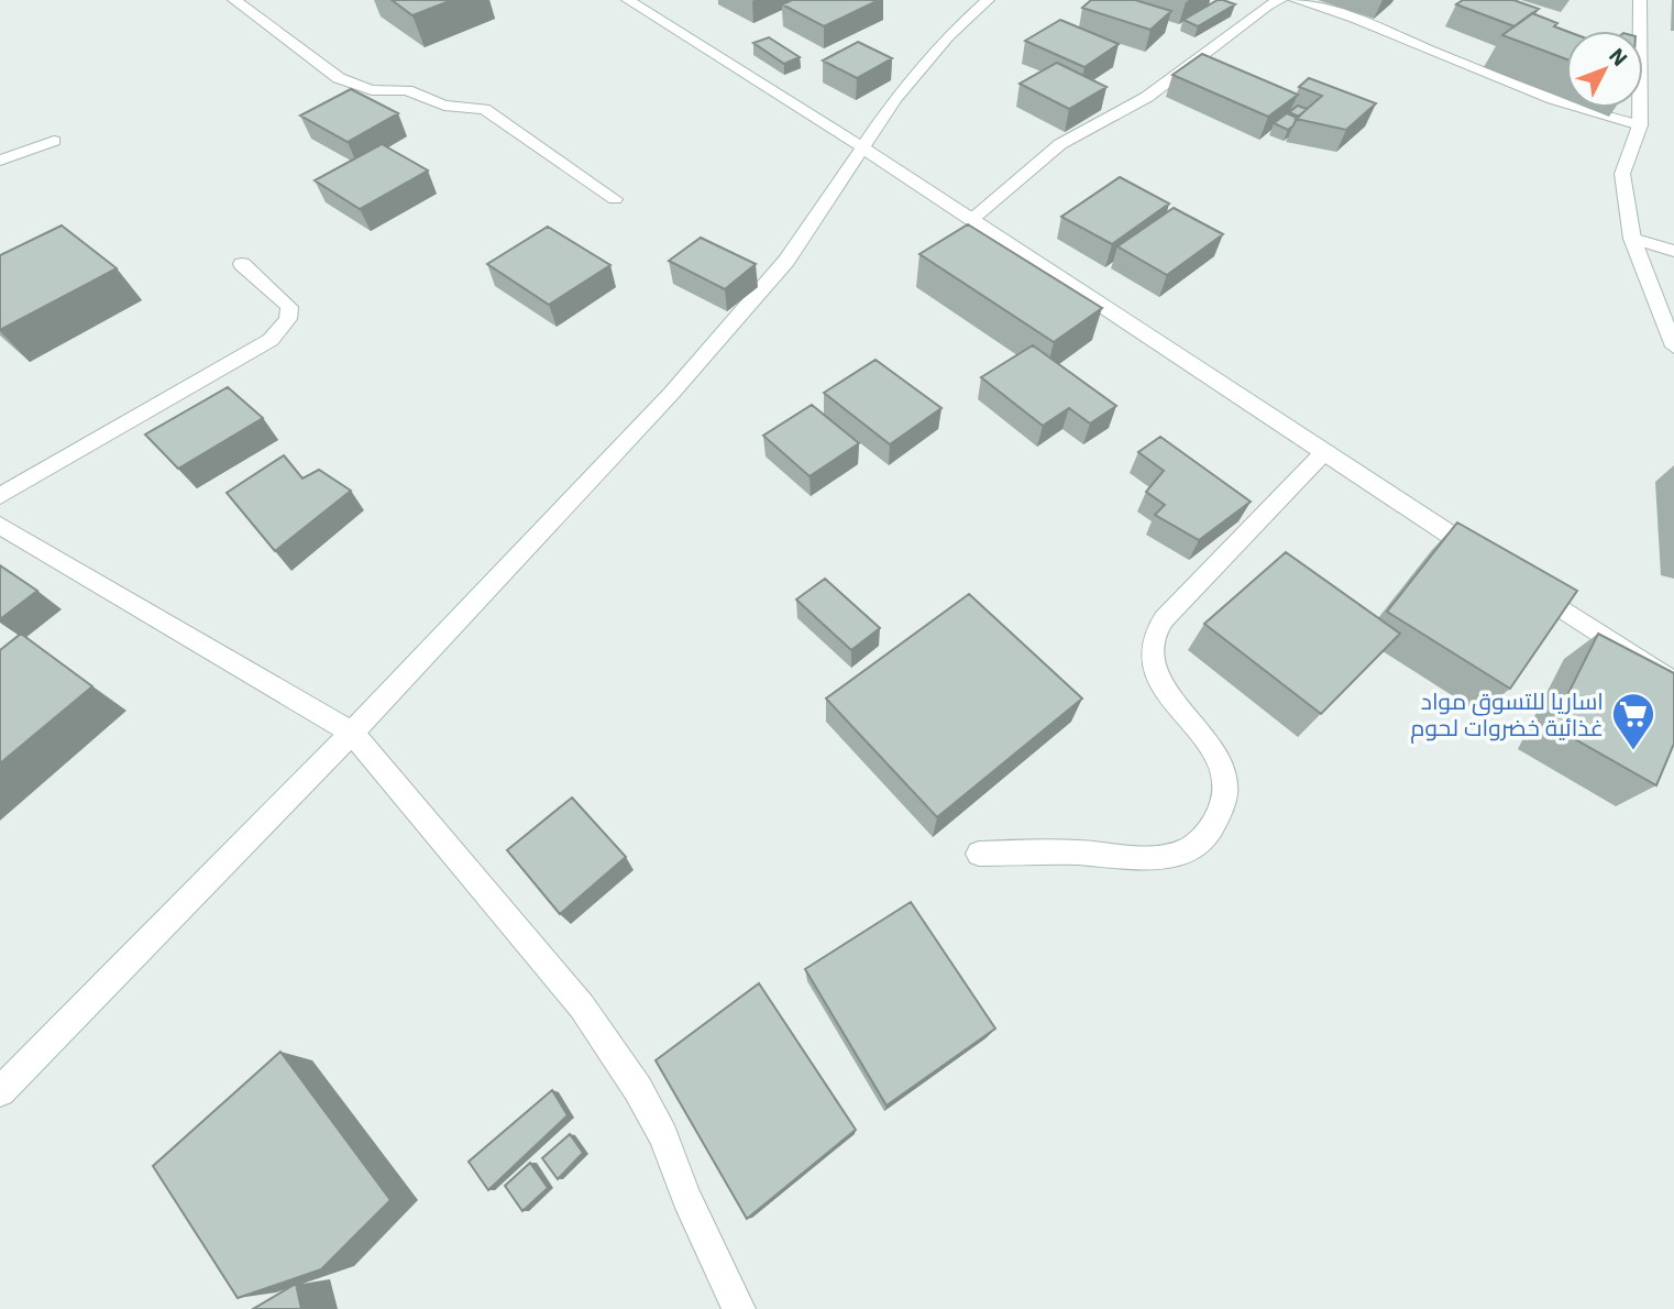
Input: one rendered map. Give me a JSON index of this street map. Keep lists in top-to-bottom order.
{
  "places": {
    "supermarket": ["اساريا للتسوق مواد غذائية خضروات لحوم"]
  },
  "north": "top right"
}
